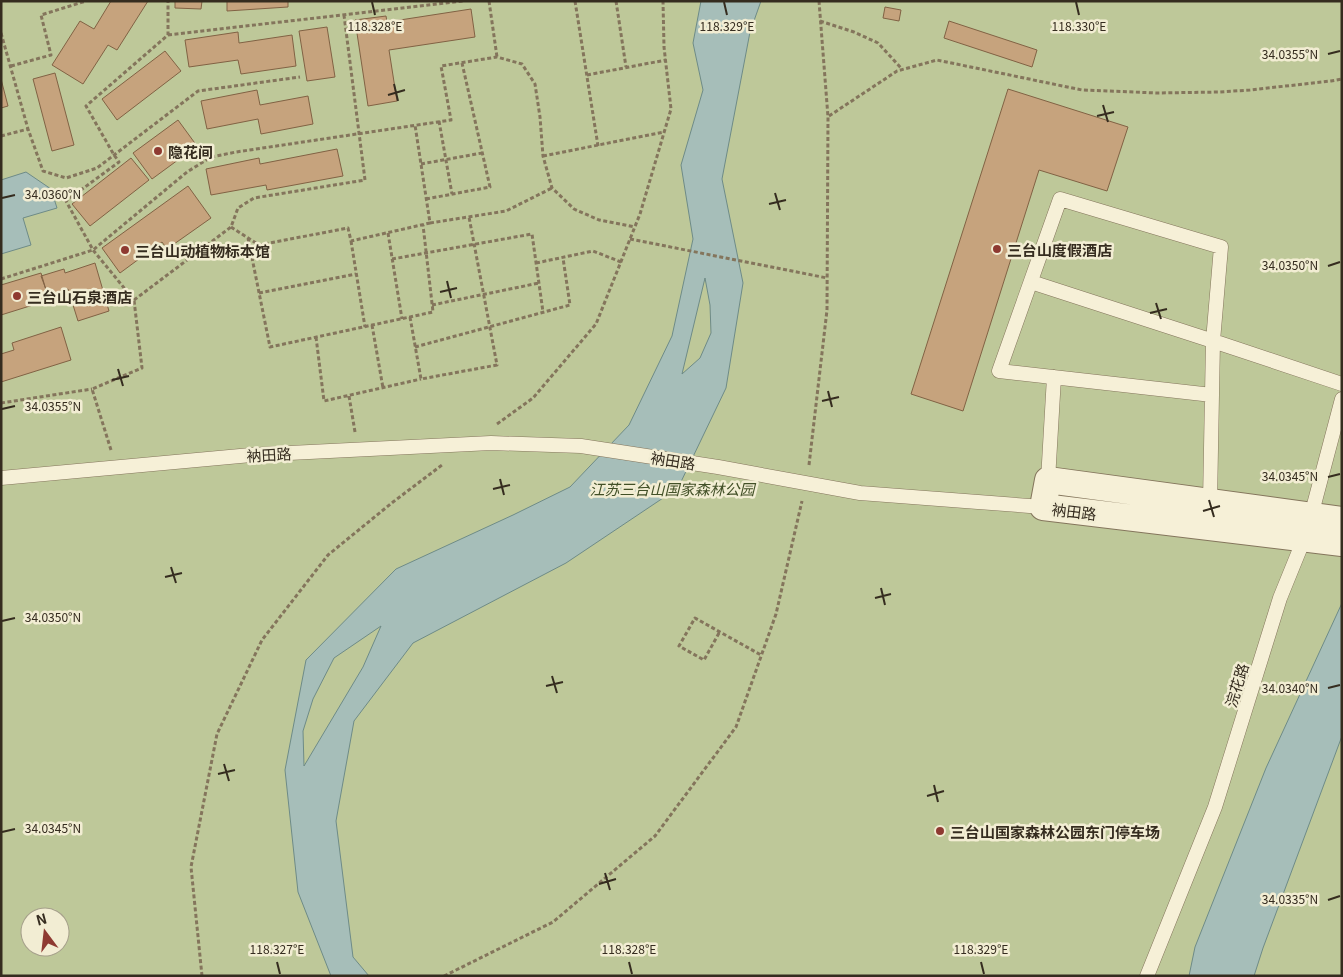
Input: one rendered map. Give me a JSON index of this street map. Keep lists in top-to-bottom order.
{
  "streets": {
    "street": ["衲田路"],
    "lane": ["浣花路"]
  },
  "crossings": [
    ["衲田路", "浣花路"]
  ],
  "parks": ["江苏三台山国家森林公园"],
  "places": [
    "隐花间",
    "三台山度假酒店",
    "三台山动植物标本馆",
    "三台山石泉酒店",
    "三台山国家森林公园东门停车场"
  ],
  "north": "top",
  "coordinates": [
    "118.328°E",
    "118.329°E",
    "118.330°E",
    "34.0355°N",
    "34.0360°N",
    "34.0350°N",
    "34.0345°N",
    "34.0340°N",
    "34.0335°N",
    "118.327°E"
  ]
}
